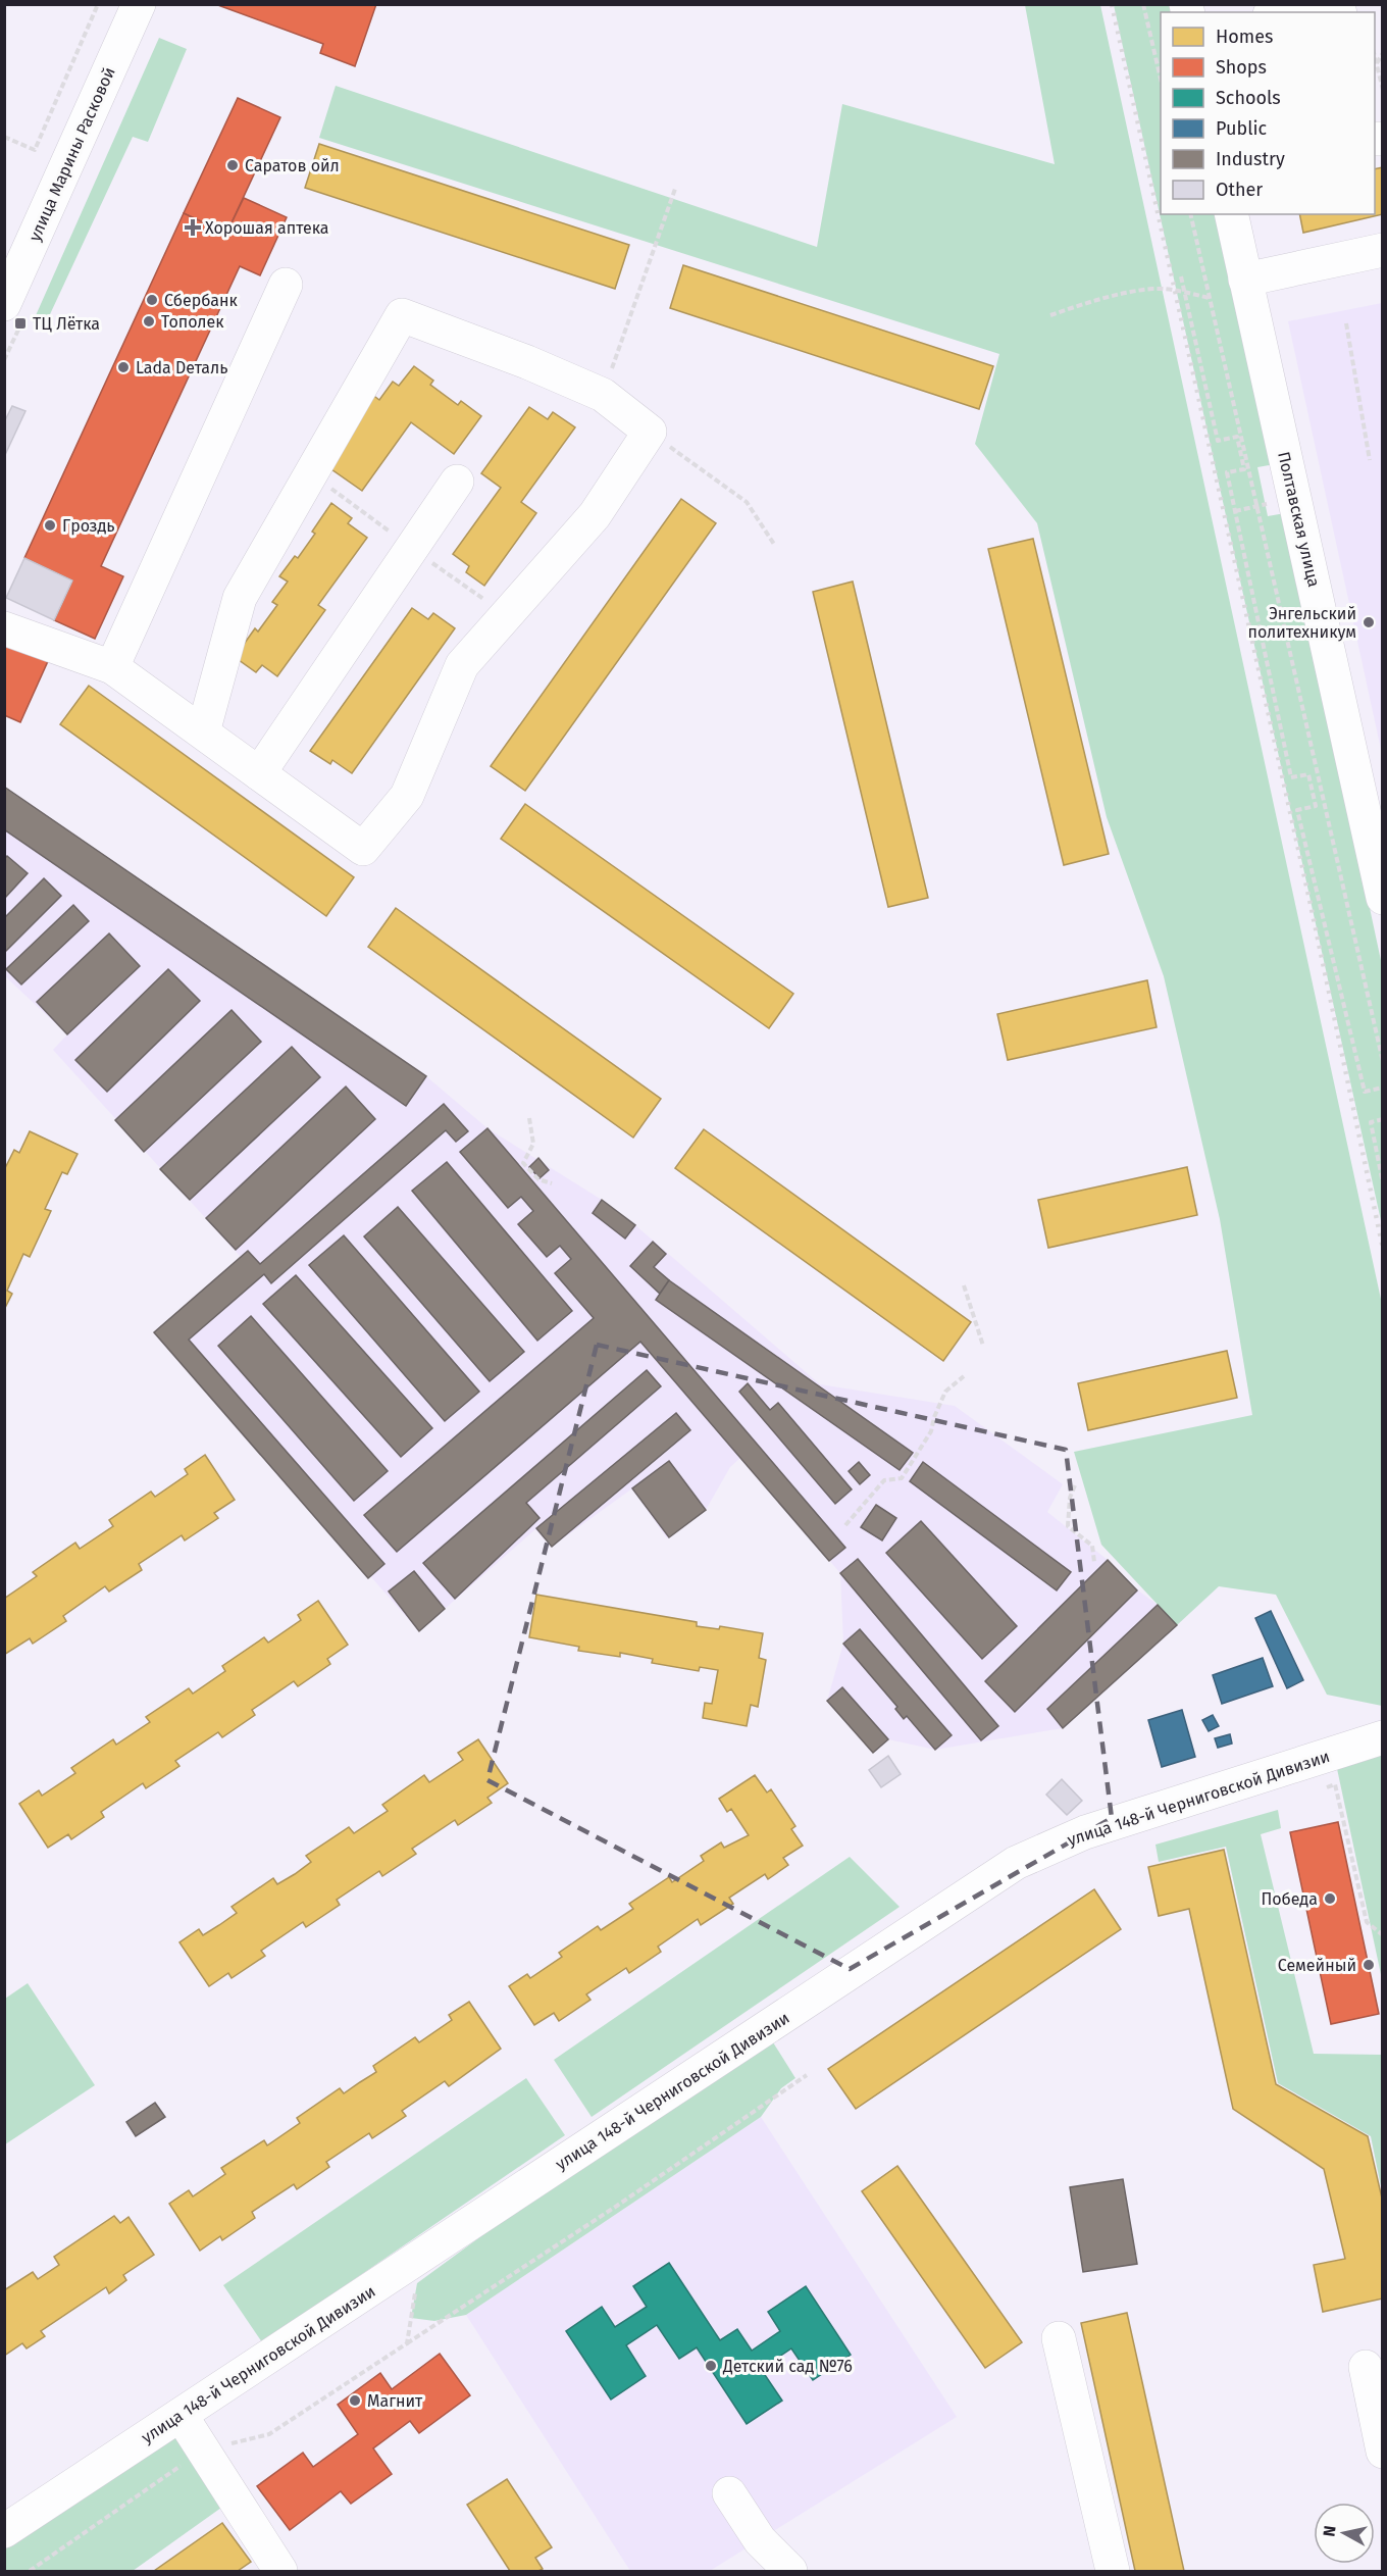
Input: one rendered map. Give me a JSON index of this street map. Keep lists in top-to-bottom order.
{
  "streets": {
    "street": ["улица Марины Расковой", "Полтавская улица", "улица 148-й Черниговской Дивизии"]
  },
  "places": {
    "other": [
      "Саратов ойл",
      "Сбербанк",
      "Тополек",
      "Lada Dеталь",
      "Гроздь",
      "Энгельский политехникум",
      "Победа",
      "Семейный",
      "Детский сад №76",
      "Магнит"
    ],
    "health": ["Хорошая аптека"],
    "transit": ["ТЦ Лётка"]
  },
  "legend": [
    "Homes",
    "Shops",
    "Schools",
    "Public",
    "Industry",
    "Other"
  ],
  "north": "left"
}
